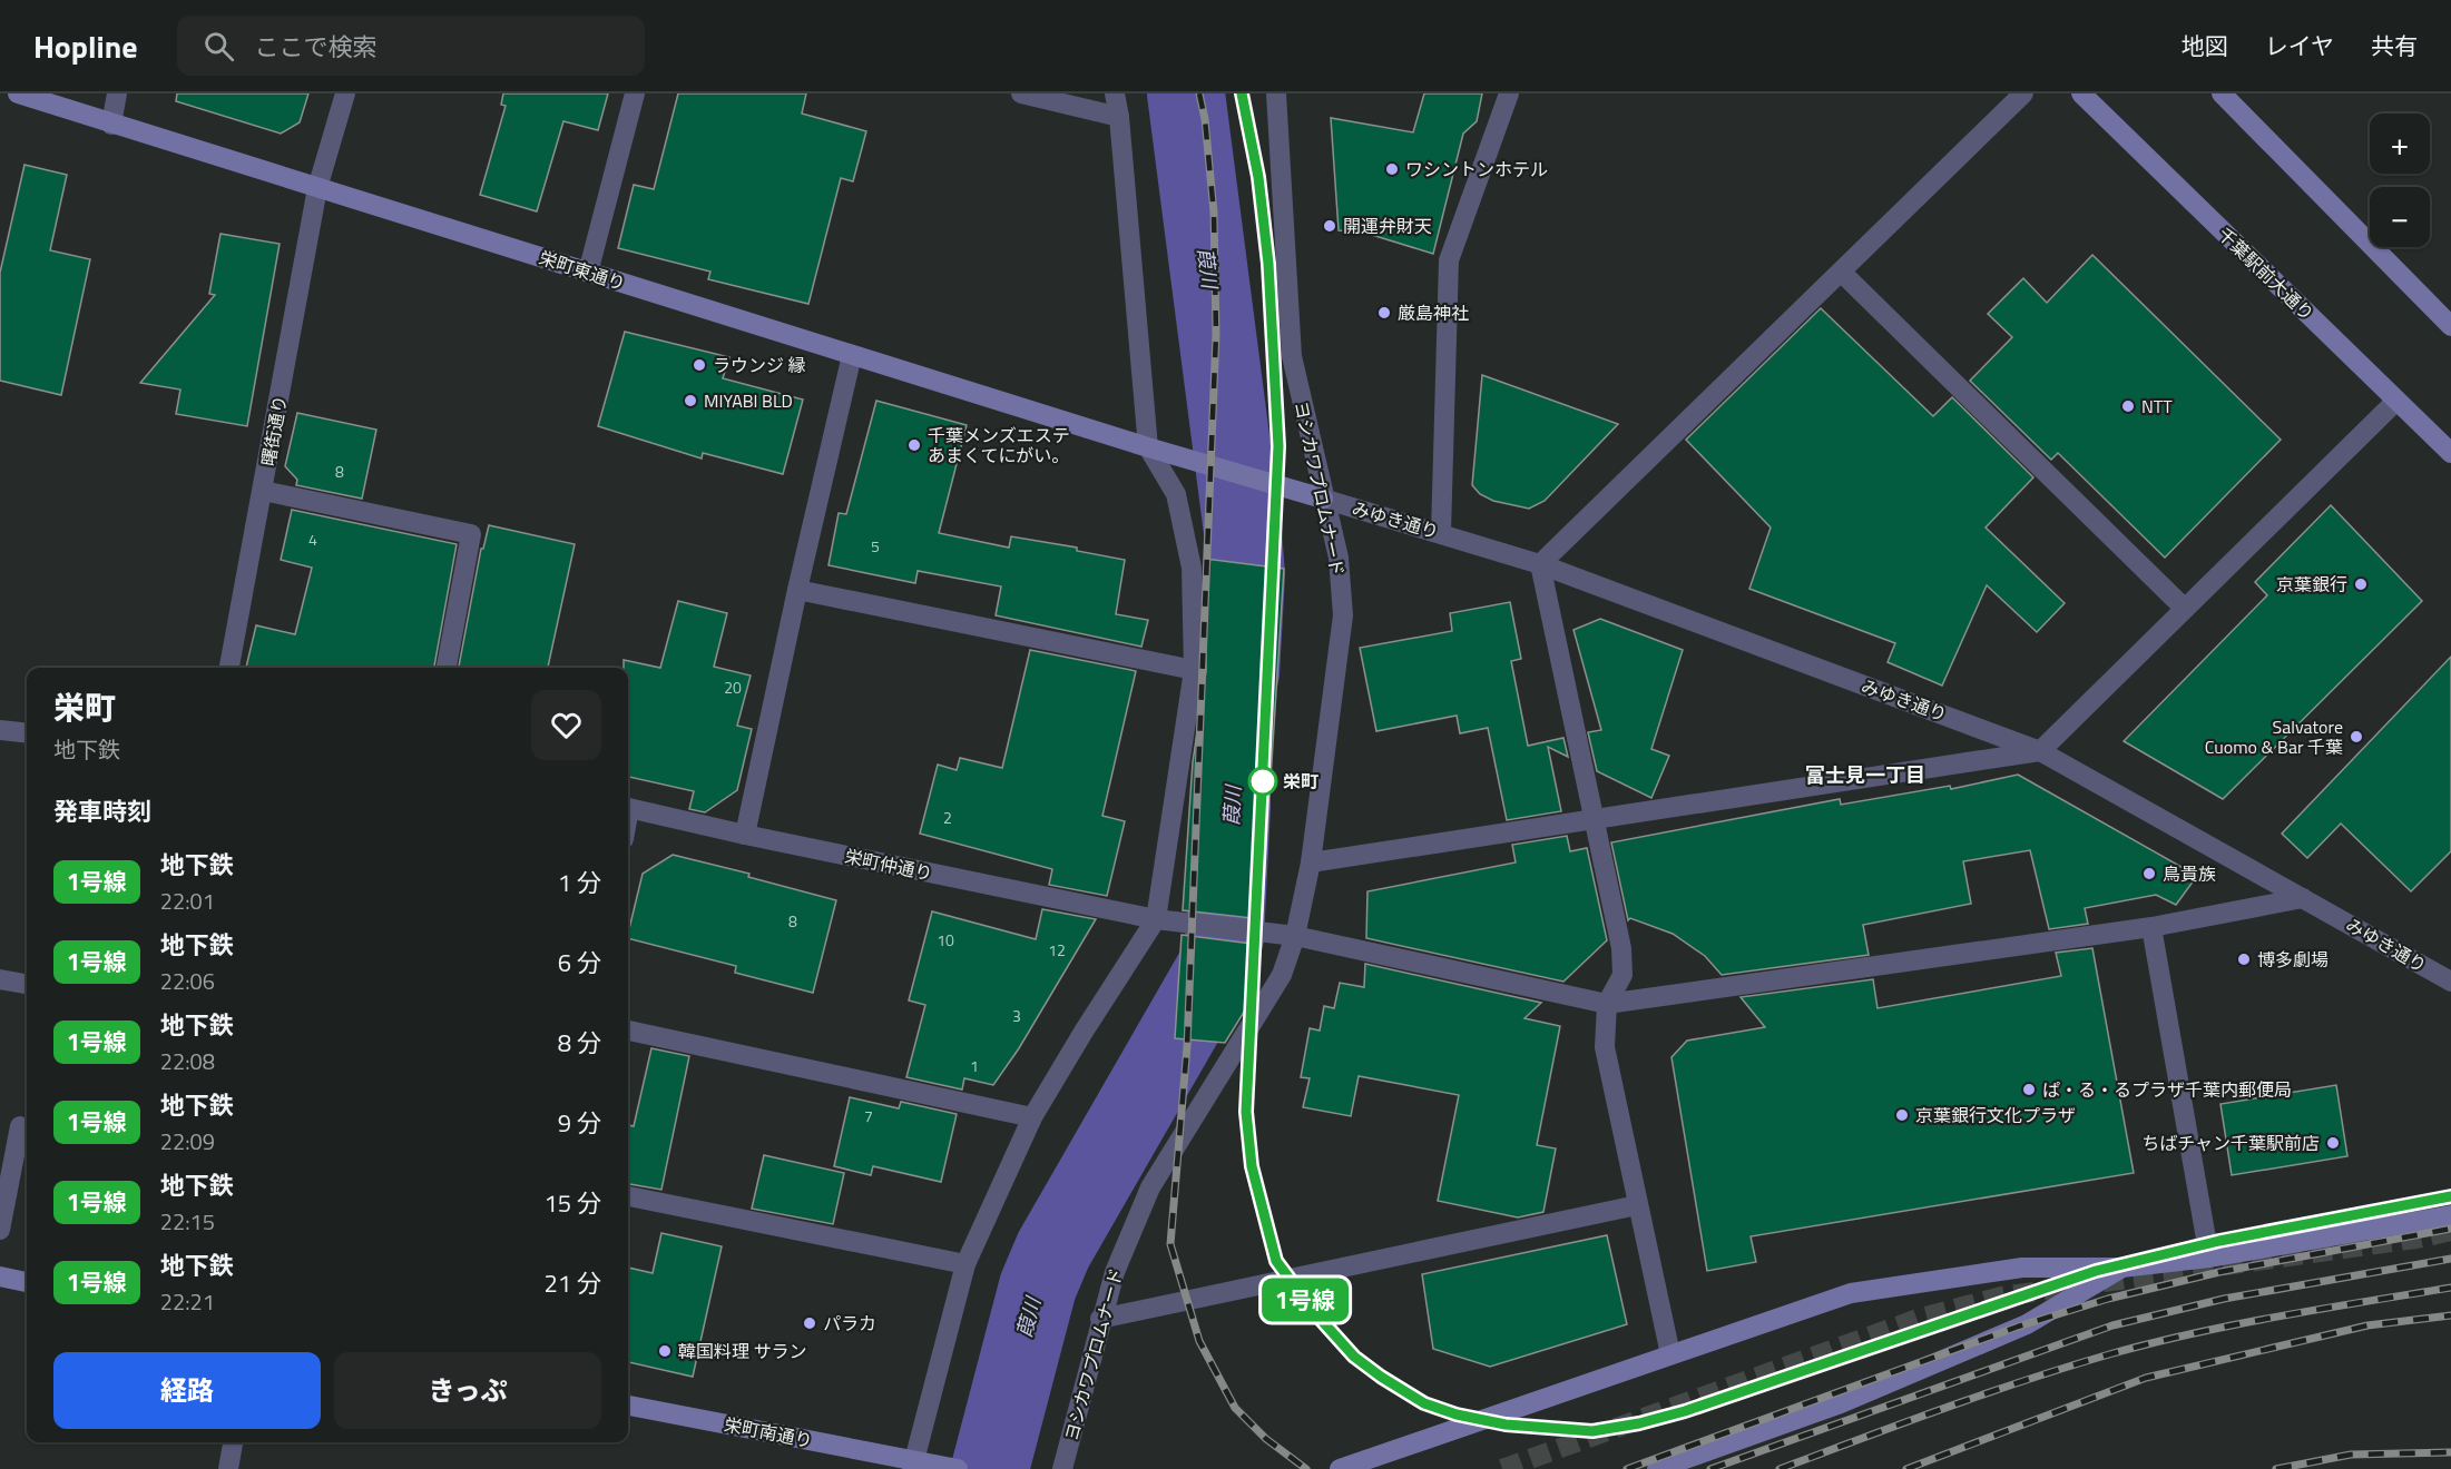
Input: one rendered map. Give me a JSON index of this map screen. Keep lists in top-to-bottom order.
{
  "streets": {
    "street": [
      "栄町東通り",
      "千葉駅前大通り",
      "曙街通り",
      "ヨシカワプロムナード",
      "みゆき通り",
      "栄町仲通り",
      "栄町南通り"
    ]
  },
  "crossings": [
    ["栄町東通り", "曙街通り"],
    ["栄町東通り", "ヨシカワプロムナード"],
    ["栄町東通り", "みゆき通り"],
    ["ヨシカワプロムナード", "みゆき通り"],
    ["ヨシカワプロムナード", "栄町仲通り"]
  ],
  "districts": ["富士見一丁目"],
  "water": ["葭川"],
  "places": [
    "ワシントンホテル",
    "開運弁財天",
    "厳島神社",
    "ラウンジ 縁",
    "MIYABI BLD",
    "NTT",
    "千葉メンズエステ あまくてにがい。",
    "京葉銀行",
    "Salvatore Cuomo & Bar 千葉",
    "栄町",
    "鳥貴族",
    "博多劇場",
    "ぱ・る・るプラザ千葉内郵便局",
    "京葉銀行文化プラザ",
    "ちばチャン千葉駅前店",
    "パラカ",
    "韓国料理 サラン"
  ],
  "lines": ["metro line 1号線"],
  "house_numbers": [
    "8",
    "4",
    "5",
    "20",
    "2",
    "8",
    "10",
    "12",
    "3",
    "1",
    "7"
  ],
  "page": {
    "header": "Hopline",
    "search": "ここで検索",
    "nav": ["地図", "レイヤ", "共有"],
    "on_map": "1号線",
    "map_buttons": ["+", "−"],
    "heading": [
      ["栄町", "地下鉄"],
      "発車時刻"
    ],
    "list": [
      {
        "mark": "1号線",
        "name": "地下鉄",
        "note": "22:01",
        "value": "1 分"
      },
      {
        "mark": "1号線",
        "name": "地下鉄",
        "note": "22:06",
        "value": "6 分"
      },
      {
        "mark": "1号線",
        "name": "地下鉄",
        "note": "22:08",
        "value": "8 分"
      },
      {
        "mark": "1号線",
        "name": "地下鉄",
        "note": "22:09",
        "value": "9 分"
      },
      {
        "mark": "1号線",
        "name": "地下鉄",
        "note": "22:15",
        "value": "15 分"
      },
      {
        "mark": "1号線",
        "name": "地下鉄",
        "note": "22:21",
        "value": "21 分"
      }
    ],
    "buttons": ["経路", "きっぷ"]
  }
}
